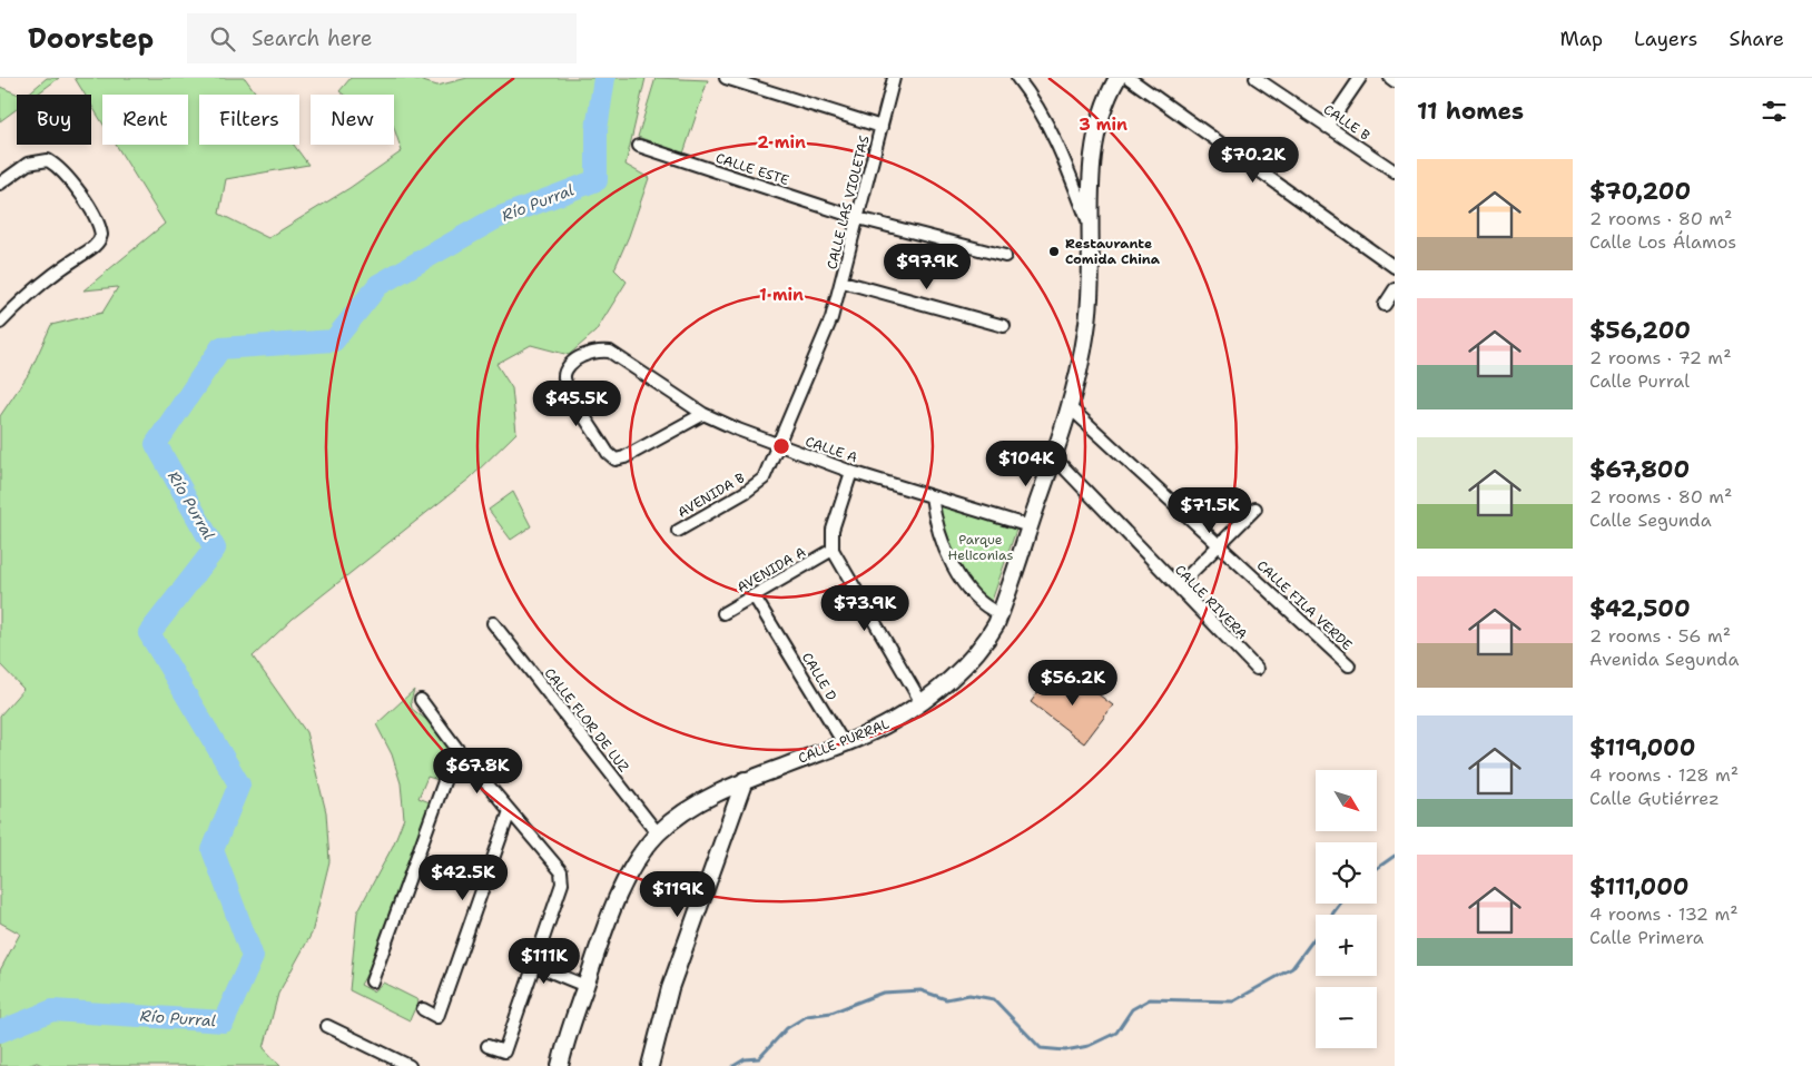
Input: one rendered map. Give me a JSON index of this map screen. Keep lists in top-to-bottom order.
{
  "streets": {
    "street": [
      "CALLE B",
      "CALLE ESTE",
      "CALLE LAS VIOLETAS",
      "CALLE A",
      "AVENIDA B",
      "AVENIDA A",
      "CALLE RIVERA",
      "CALLE FILA VERDE",
      "CALLE D",
      "CALLE FLOR DE LUZ",
      "CALLE PURRAL"
    ]
  },
  "crossings": [
    ["CALLE ESTE", "CALLE LAS VIOLETAS"],
    ["CALLE LAS VIOLETAS", "AVENIDA B"],
    ["CALLE A", "AVENIDA B"],
    ["CALLE A", "CALLE PURRAL"],
    ["AVENIDA A", "CALLE D"],
    ["CALLE RIVERA", "CALLE PURRAL"],
    ["CALLE FILA VERDE", "CALLE PURRAL"],
    ["CALLE D", "CALLE PURRAL"],
    ["CALLE FLOR DE LUZ", "CALLE PURRAL"]
  ],
  "water": ["Río Purral"],
  "parks": ["Parque Heliconias"],
  "places": ["Restaurante Comida China"],
  "north": "bottom right",
  "page": {
    "header": "Doorstep",
    "search": "Search here",
    "nav": ["Map", "Layers", "Share"],
    "heading": "11 homes",
    "chip": [
      "Buy",
      "Rent",
      "Filters",
      "New"
    ],
    "price": [
      "$70.2K",
      "$97.9K",
      "$45.5K",
      "$104K",
      "$71.5K",
      "$73.9K",
      "$56.2K",
      "$67.8K",
      "$42.5K",
      "$119K",
      "$111K"
    ],
    "list": [
      {
        "name": "$70,200",
        "note": "2 rooms · 80 m² · Calle Los Álamos"
      },
      {
        "name": "$56,200",
        "note": "2 rooms · 72 m² · Calle Purral"
      },
      {
        "name": "$67,800",
        "note": "2 rooms · 80 m² · Calle Segunda"
      },
      {
        "name": "$42,500",
        "note": "2 rooms · 56 m² · Avenida Segunda"
      },
      {
        "name": "$119,000",
        "note": "4 rooms · 128 m² · Calle Gutiérrez"
      },
      {
        "name": "$111,000",
        "note": "4 rooms · 132 m² · Calle Primera"
      }
    ],
    "map_buttons": ["+", "−"]
  },
  "rings": ["3 min", "2 min", "1 min"]
}
